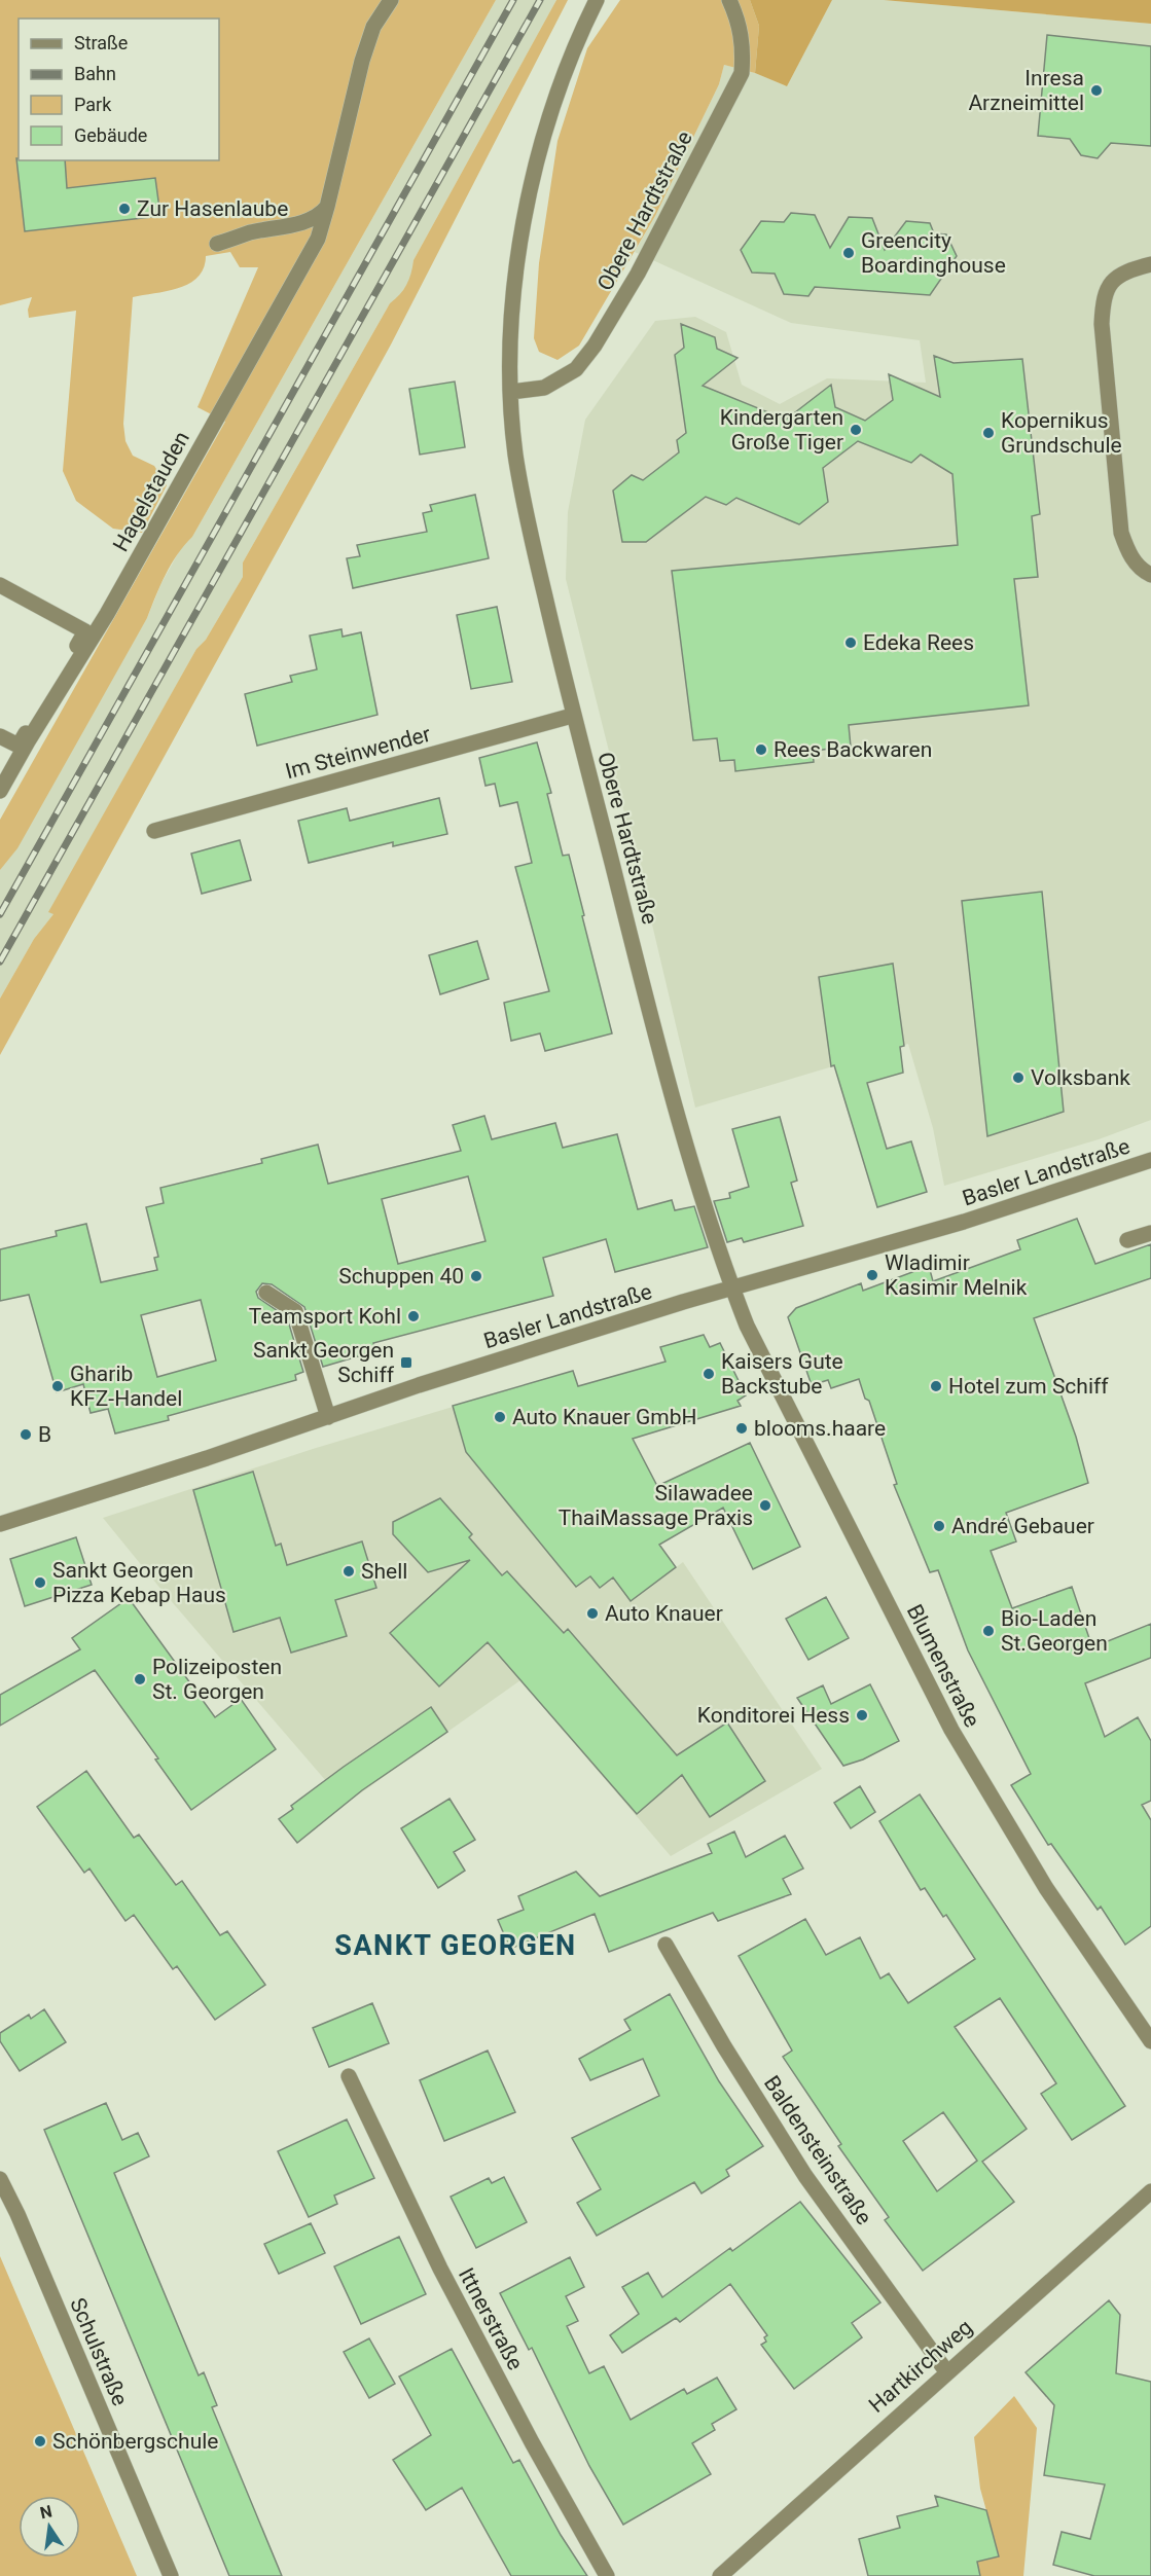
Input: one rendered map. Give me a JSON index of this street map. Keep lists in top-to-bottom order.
{
  "streets": {
    "street": [
      "Obere Hardtstraße",
      "Hagelstauden",
      "Im Steinwender",
      "Basler Landstraße",
      "Blumenstraße",
      "Baldensteinstraße",
      "Ittnerstraße",
      "Schulstraße",
      "Hartkirchweg"
    ]
  },
  "crossings": [
    ["Obere Hardtstraße", "Im Steinwender"],
    ["Obere Hardtstraße", "Basler Landstraße"],
    ["Obere Hardtstraße", "Blumenstraße"],
    ["Basler Landstraße", "Blumenstraße"],
    ["Baldensteinstraße", "Hartkirchweg"]
  ],
  "districts": ["SANKT GEORGEN"],
  "places": {
    "other": [
      "Inresa Arzneimittel",
      "Zur Hasenlaube",
      "Greencity Boardinghouse",
      "Kindergarten Große Tiger",
      "Kopernikus Grundschule",
      "Edeka Rees",
      "Rees Backwaren",
      "Volksbank",
      "Wladimir Kasimir Melnik",
      "Schuppen 40",
      "Teamsport Kohl",
      "Kaisers Gute Backstube",
      "Gharib KFZ-Handel",
      "Hotel zum Schiff",
      "Auto Knauer GmbH",
      "blooms.haare",
      "B",
      "Silawadee ThaiMassage Praxis",
      "André Gebauer",
      "Shell",
      "Sankt Georgen Pizza Kebap Haus",
      "Auto Knauer",
      "Bio-Laden St.Georgen",
      "Polizeiposten St. Georgen",
      "Konditorei Hess",
      "Schönbergschule"
    ],
    "transit": ["Sankt Georgen Schiff"]
  },
  "legend": [
    "Straße",
    "Bahn",
    "Park",
    "Gebäude"
  ],
  "north": "top"
}
